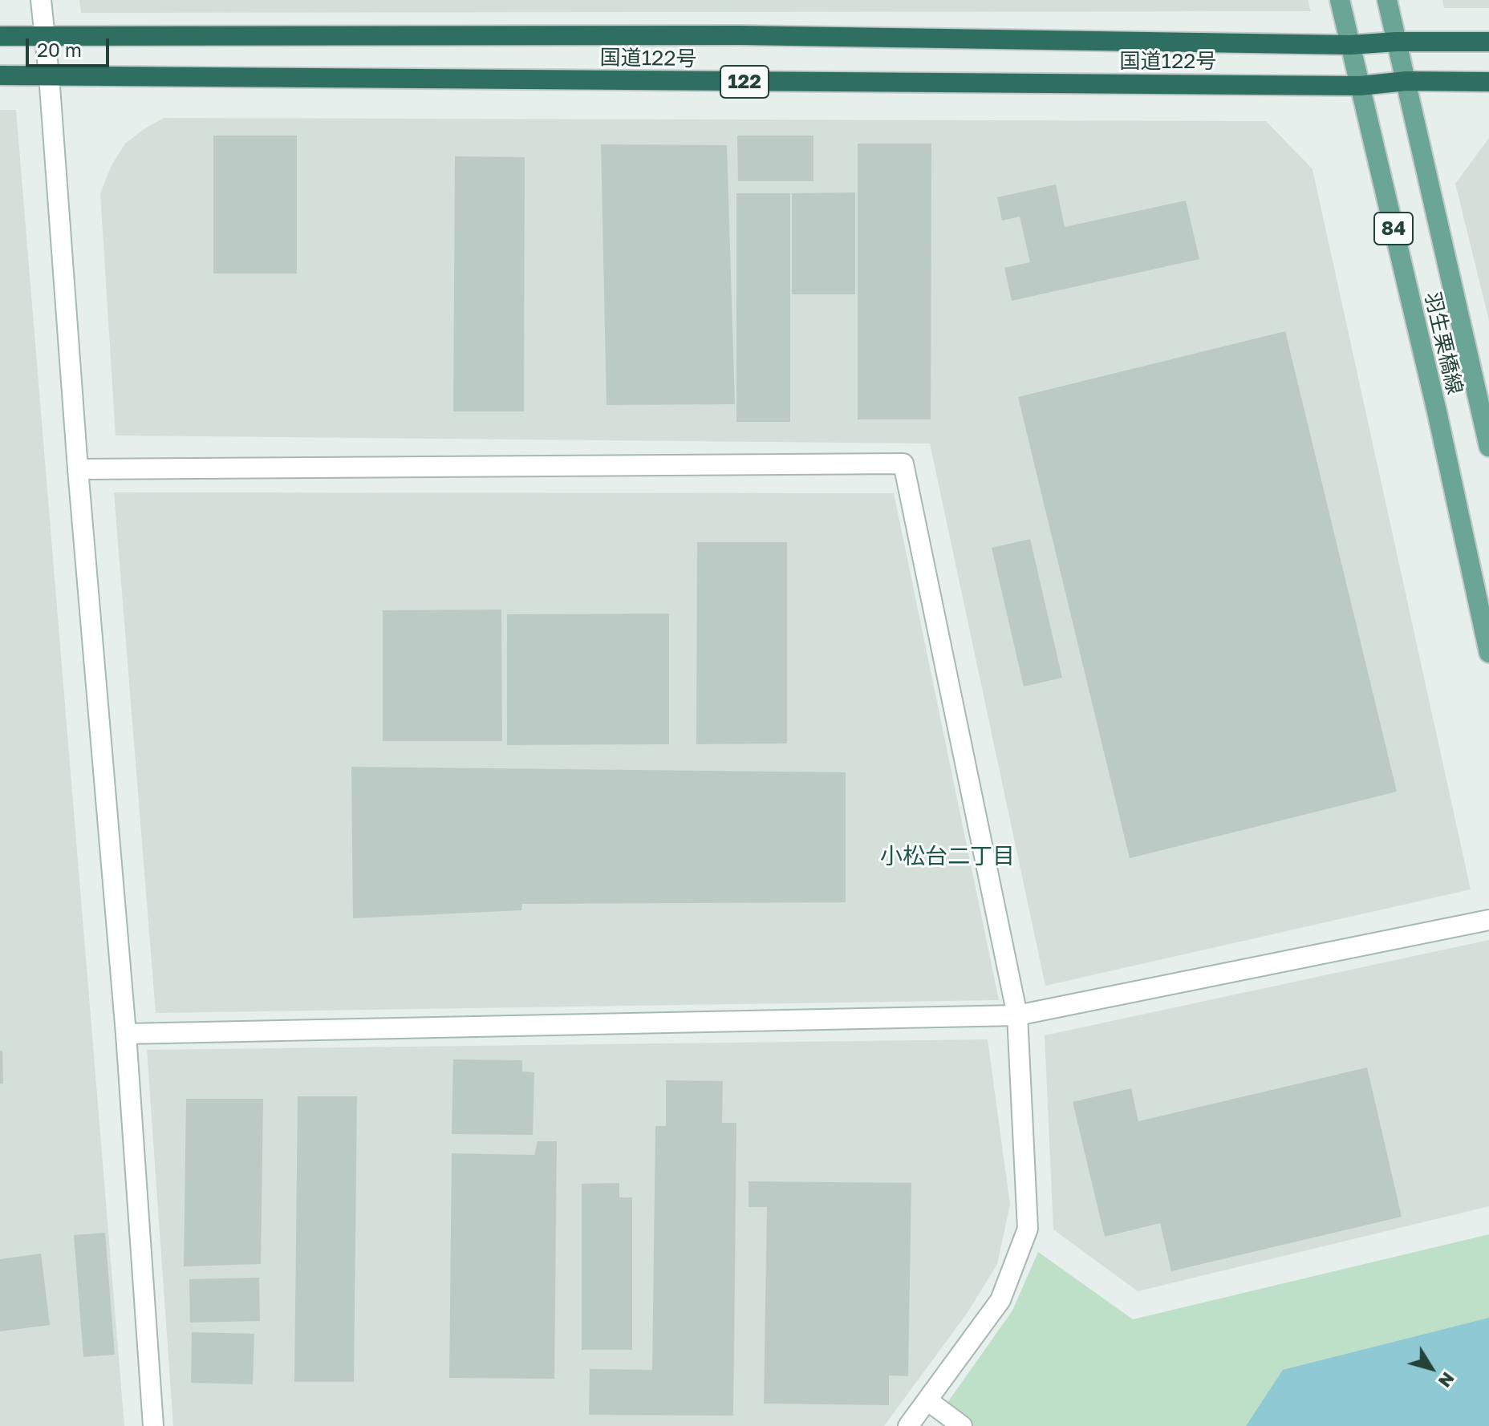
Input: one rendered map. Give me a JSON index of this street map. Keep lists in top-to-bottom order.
{
  "streets": {
    "highway": ["国道122号", "122"],
    "main road": ["84", "羽生栗橋線"]
  },
  "crossings": [
    ["国道122号", "羽生栗橋線"]
  ],
  "districts": ["小松台二丁目"],
  "scale_bar": "20 m",
  "north": "bottom right"
}
